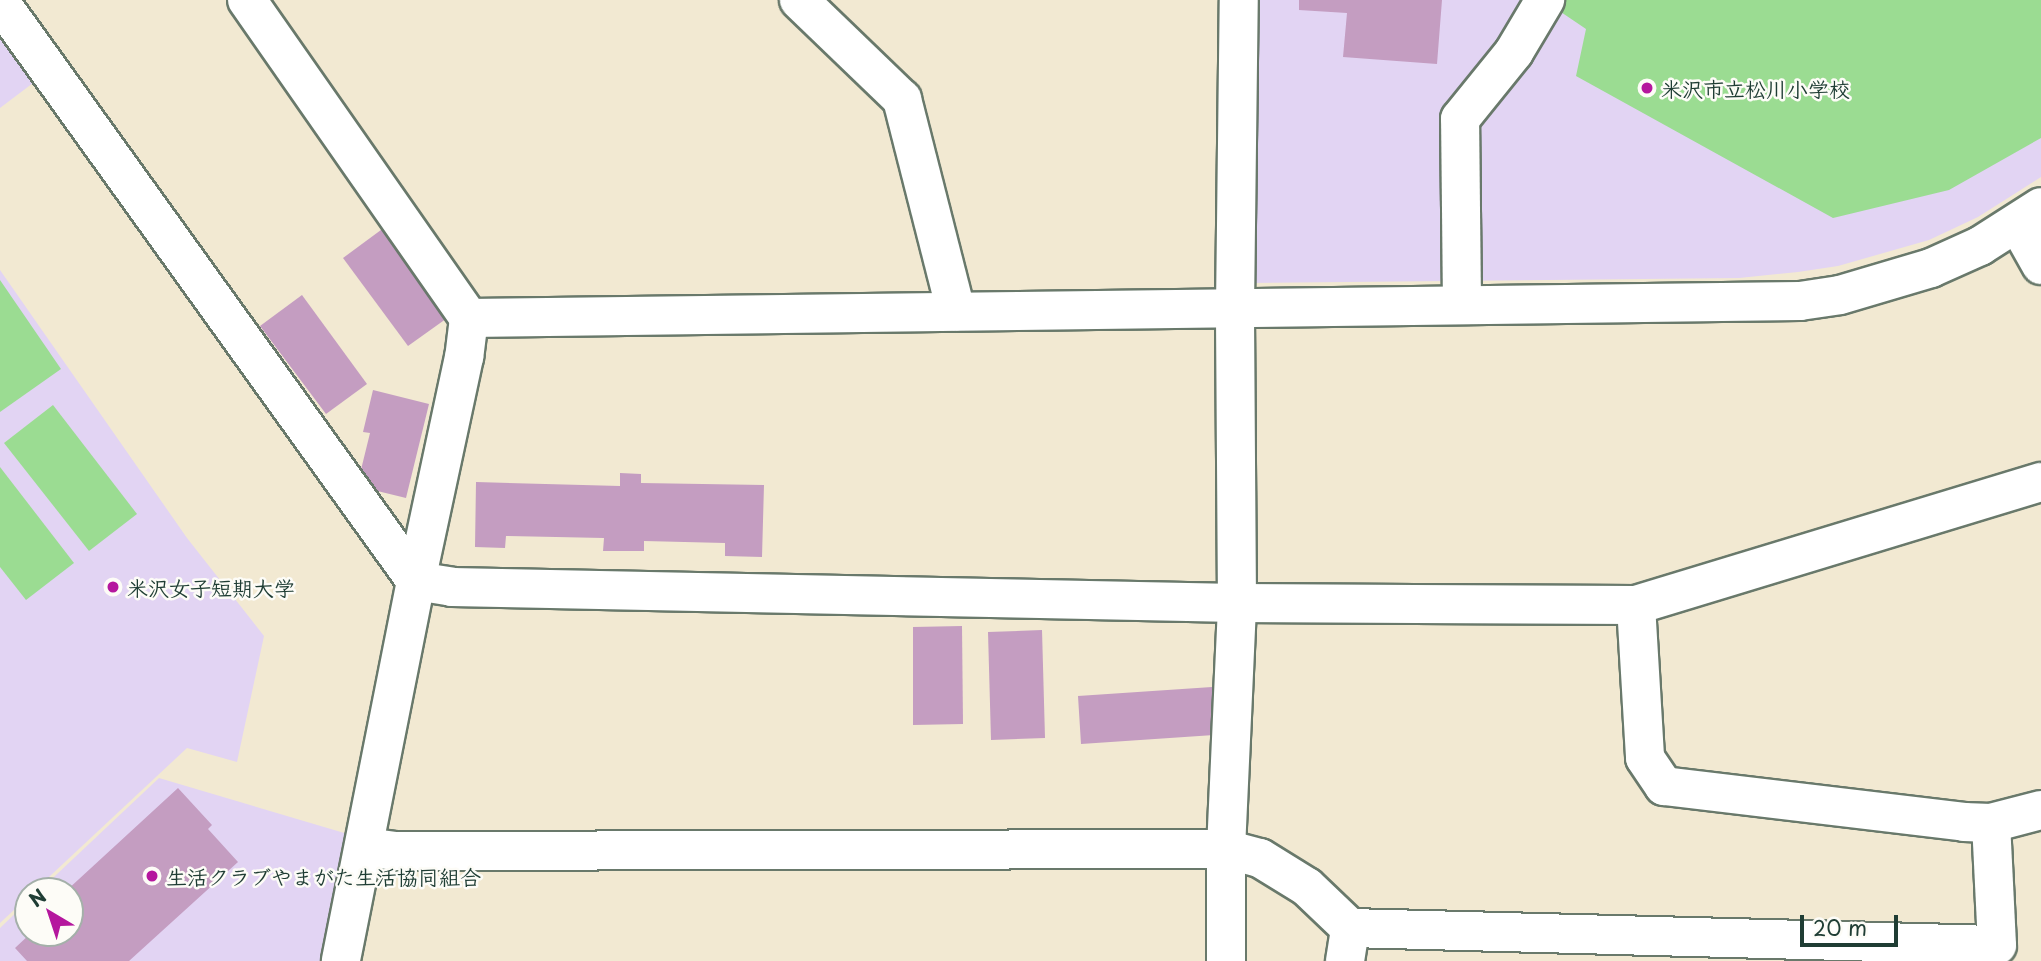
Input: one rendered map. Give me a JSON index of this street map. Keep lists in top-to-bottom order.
{
  "places": ["米沢市立松川小学校", "米沢女子短期大学", "生活クラブやまがた生活協同組合"],
  "scale_bar": "20 m",
  "north": "top left"
}
